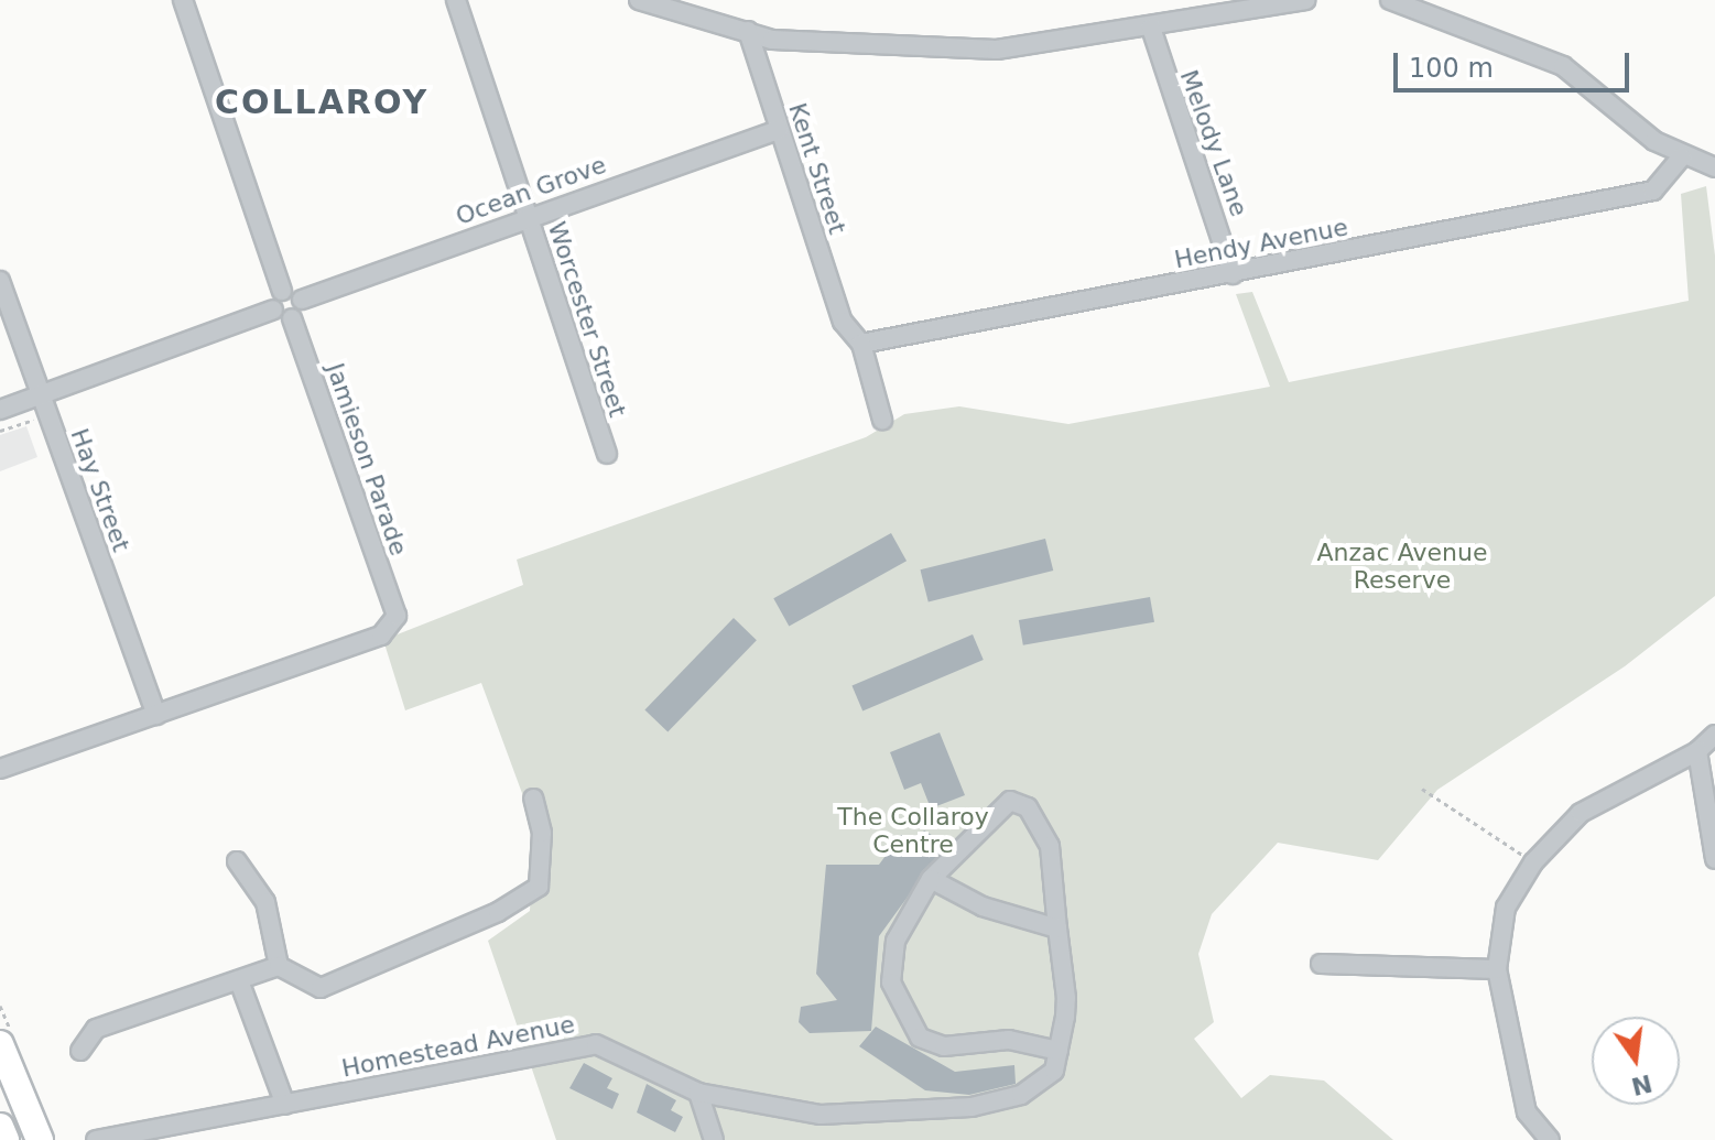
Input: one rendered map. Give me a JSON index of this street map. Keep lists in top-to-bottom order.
{
  "streets": {
    "street": [
      "Melody Lane",
      "Kent Street",
      "Ocean Grove",
      "Hendy Avenue",
      "Worcester Street",
      "Jamieson Parade",
      "Hay Street",
      "Homestead Avenue"
    ]
  },
  "crossings": [
    ["Melody Lane", "Hendy Avenue"],
    ["Kent Street", "Ocean Grove"],
    ["Kent Street", "Hendy Avenue"],
    ["Ocean Grove", "Worcester Street"],
    ["Jamieson Parade", "Hay Street"]
  ],
  "districts": ["COLLAROY"],
  "parks": ["Anzac Avenue Reserve", "The Collaroy Centre"],
  "scale_bar": "100 m",
  "north": "bottom"
}
